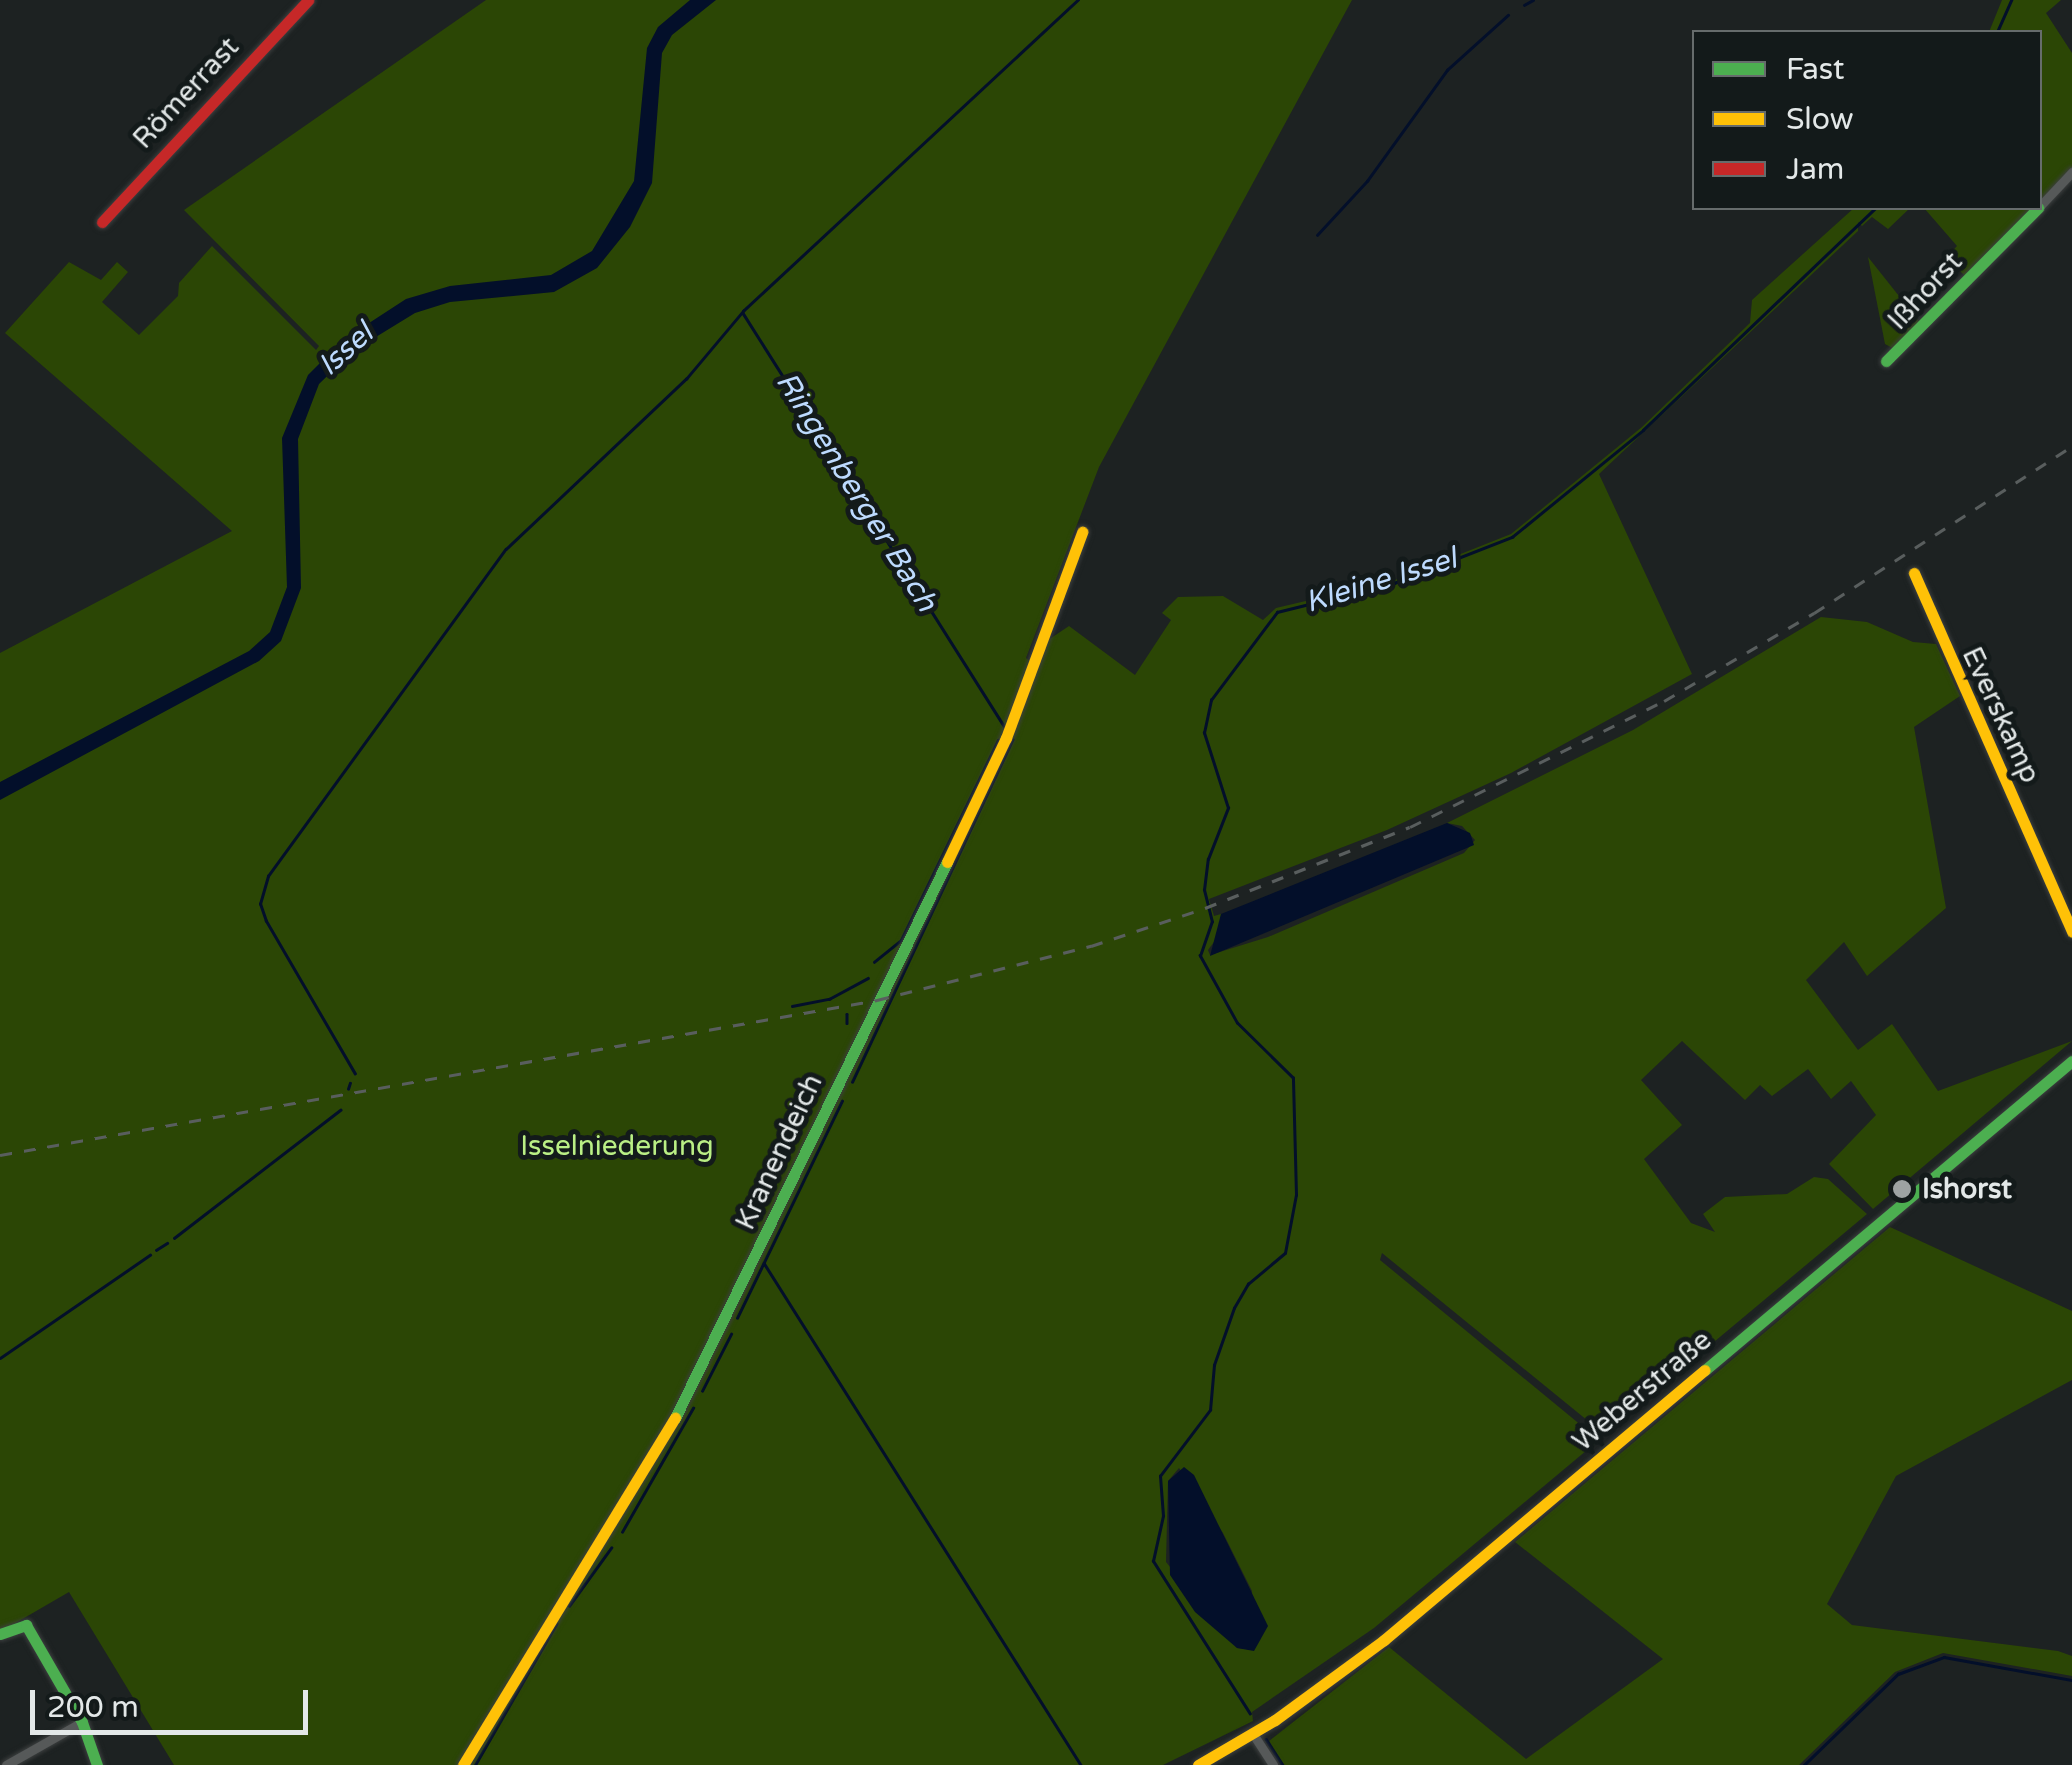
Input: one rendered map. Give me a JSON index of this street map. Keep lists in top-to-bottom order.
{
  "streets": {
    "street": [
      "Römerrast",
      "Ißhorst",
      "Everskamp",
      "Kranendeich",
      "Weberstraße"
    ]
  },
  "water": ["Issel", "Ringenberger Bach", "Kleine Issel"],
  "parks": ["Isselniederung"],
  "places": ["Ishorst"],
  "legend": ["Fast", "Slow", "Jam"],
  "scale_bar": "200 m"
}
